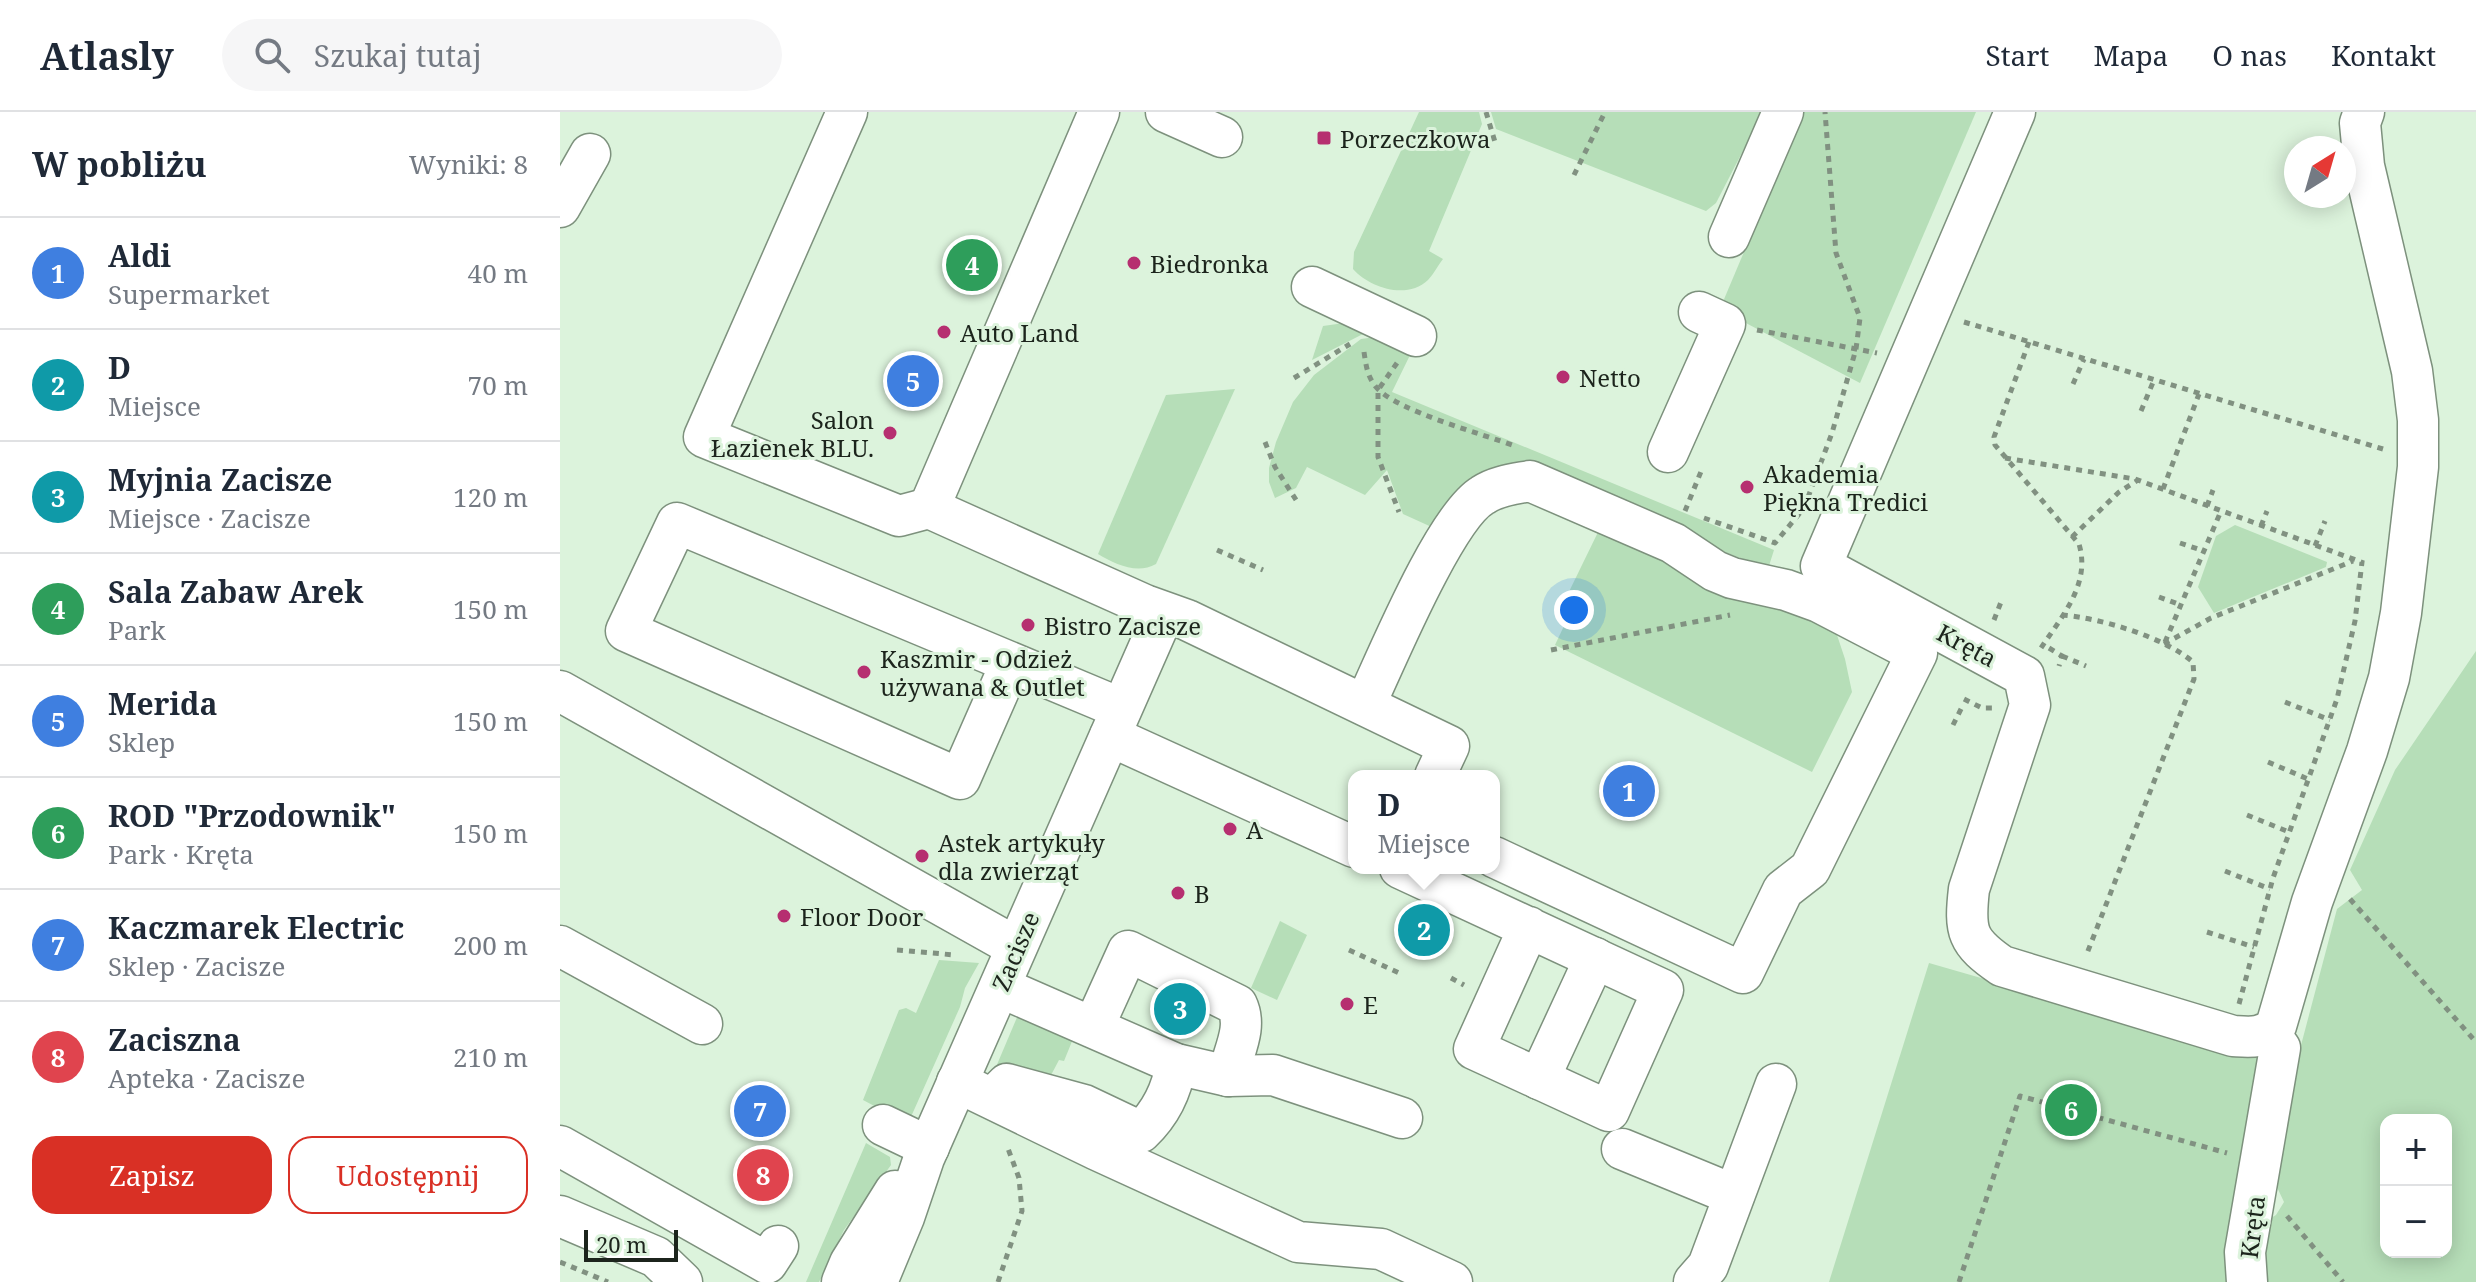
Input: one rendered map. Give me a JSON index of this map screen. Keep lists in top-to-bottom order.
{
  "streets": {
    "street": ["Kręta", "Zacisze"]
  },
  "places": {
    "transit": ["Porzeczkowa"],
    "other": [
      "Biedronka",
      "Auto Land",
      "Netto",
      "Salon Łazienek BLU.",
      "Akademia Piękna Tredici",
      "Bistro Zacisze",
      "Kaszmir - Odzież używana & Outlet",
      "A",
      "Astek artykuły dla zwierząt",
      "B",
      "Floor Door",
      "E"
    ]
  },
  "scale_bar": "20 m",
  "north": "top right",
  "page": {
    "header": "Atlasly",
    "search": "Szukaj tutaj",
    "nav": [
      "Start",
      "Mapa",
      "O nas",
      "Kontakt"
    ],
    "heading": ["W pobliżu", "Wyniki: 8"],
    "list": [
      {
        "mark": "1",
        "name": "Aldi",
        "note": "Supermarket",
        "value": "40 m"
      },
      {
        "mark": "2",
        "name": "D",
        "note": "Miejsce",
        "value": "70 m"
      },
      {
        "mark": "3",
        "name": "Myjnia Zacisze",
        "note": "Miejsce · Zacisze",
        "value": "120 m"
      },
      {
        "mark": "4",
        "name": "Sala Zabaw Arek",
        "note": "Park",
        "value": "150 m"
      },
      {
        "mark": "5",
        "name": "Merida",
        "note": "Sklep",
        "value": "150 m"
      },
      {
        "mark": "6",
        "name": "ROD \"Przodownik\"",
        "note": "Park · Kręta",
        "value": "150 m"
      },
      {
        "mark": "7",
        "name": "Kaczmarek Electric",
        "note": "Sklep · Zacisze",
        "value": "200 m"
      },
      {
        "mark": "8",
        "name": "Zaciszna",
        "note": "Apteka · Zacisze",
        "value": "210 m"
      }
    ],
    "pins": [
      "4",
      "5",
      "1",
      "2",
      "3",
      "6",
      "7",
      "8"
    ],
    "popup": ["D", "Miejsce"],
    "buttons": ["Zapisz", "Udostępnij"],
    "map_buttons": ["+", "−"],
    "scale": "20 m"
  }
}
